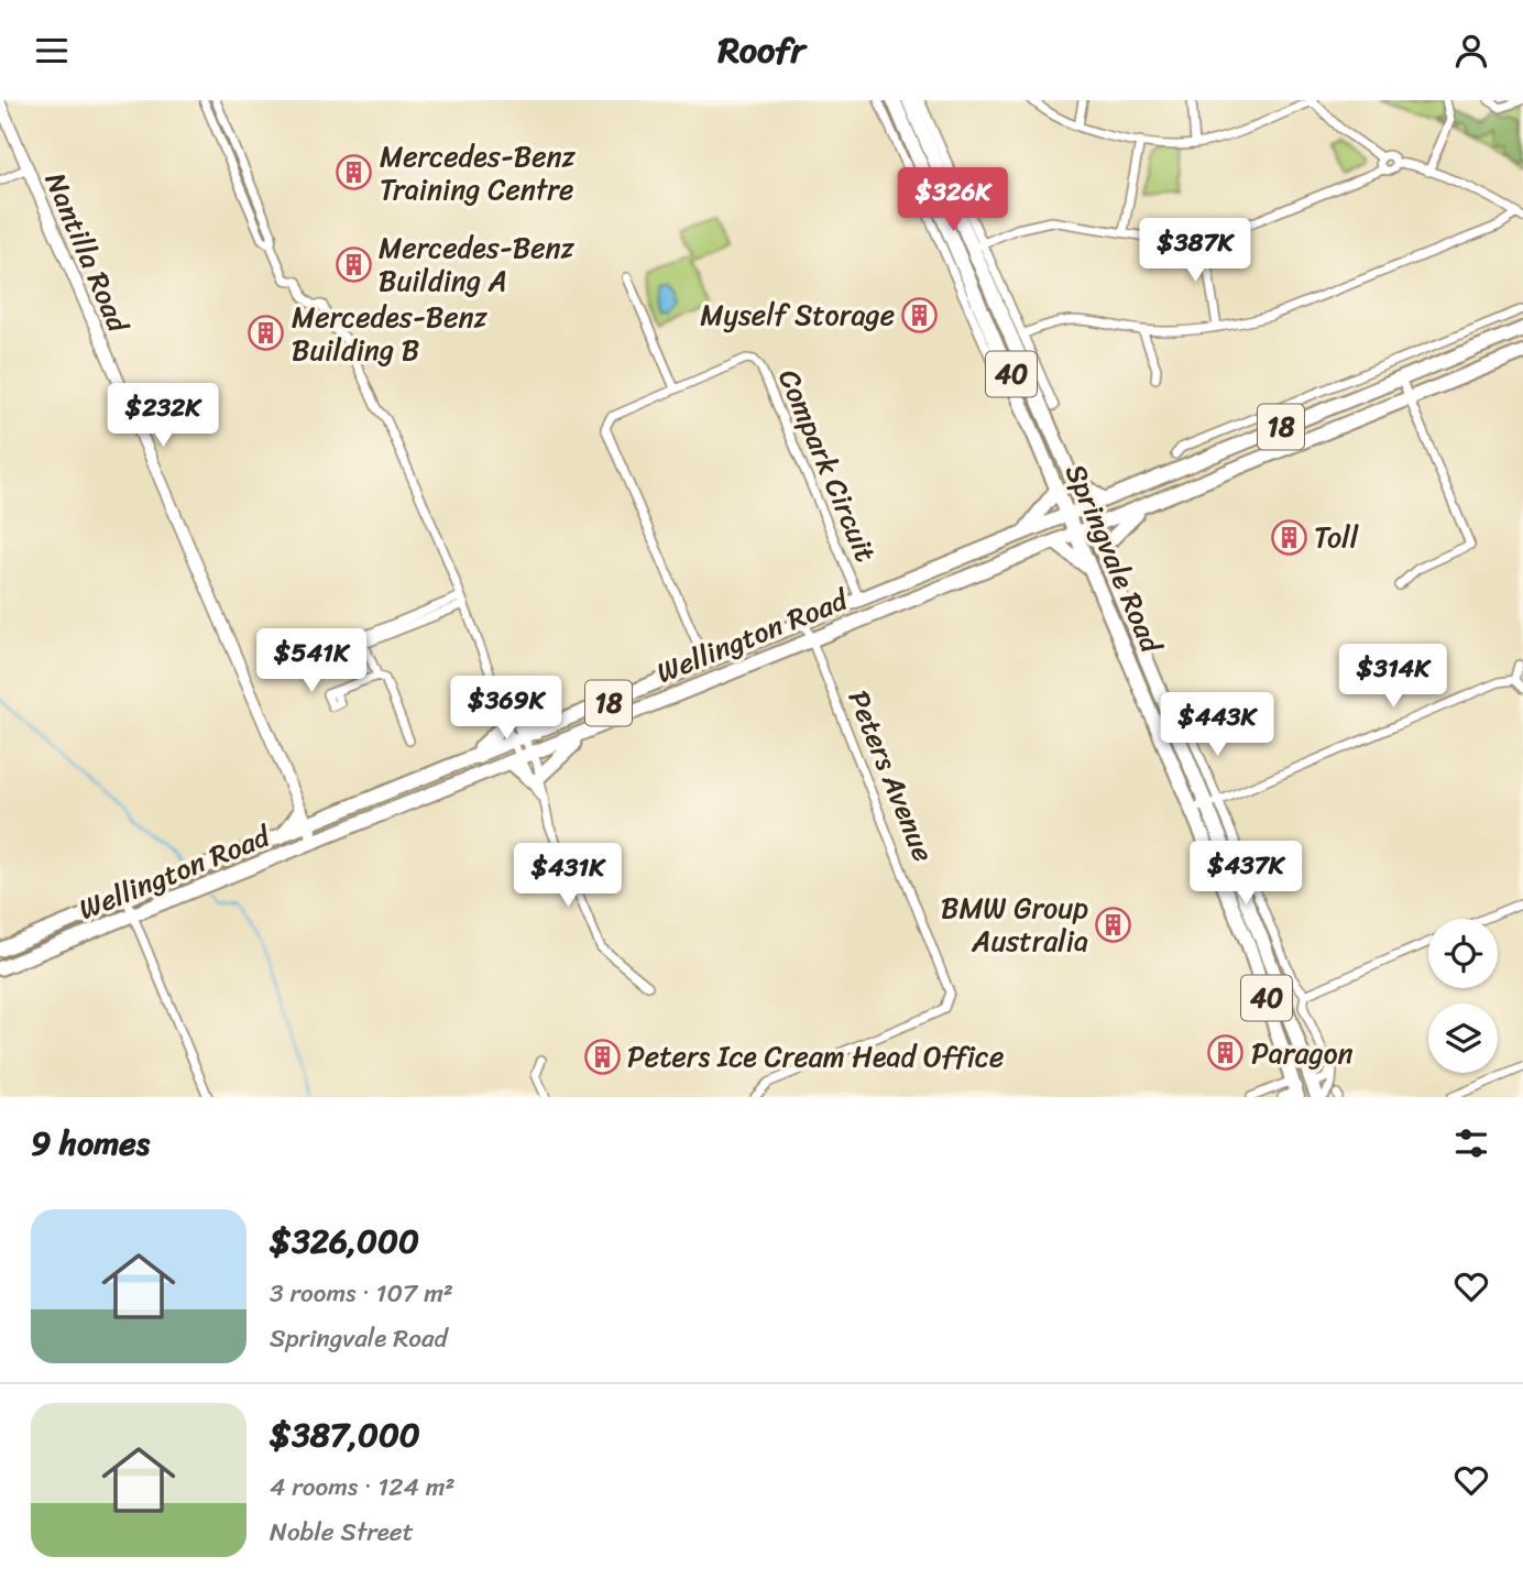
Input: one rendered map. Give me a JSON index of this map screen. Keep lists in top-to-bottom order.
{
  "streets": {
    "highway": [
      "40",
      "18",
      "Springvale Road",
      "Wellington Road"
    ],
    "street": ["Nantilla Road", "Compark Circuit", "Peters Avenue"]
  },
  "crossings": [
    ["Compark Circuit", "Wellington Road"],
    ["Springvale Road", "Wellington Road"],
    ["Wellington Road", "Peters Avenue"]
  ],
  "places": {
    "building": [
      "Mercedes-Benz Training Centre",
      "Mercedes-Benz Building A",
      "Myself Storage",
      "Mercedes-Benz Building B",
      "Toll",
      "BMW Group Australia",
      "Paragon",
      "Peters Ice Cream Head Office"
    ]
  },
  "page": {
    "header": "Roofr",
    "price": [
      "$326K",
      "$387K",
      "$232K",
      "$541K",
      "$314K",
      "$369K",
      "$443K",
      "$437K",
      "$431K"
    ],
    "heading": "9 homes",
    "list": [
      {
        "name": "$326,000",
        "note": "3 rooms · 107 m² · Springvale Road"
      },
      {
        "name": "$387,000",
        "note": "4 rooms · 124 m² · Noble Street"
      }
    ]
  }
}
